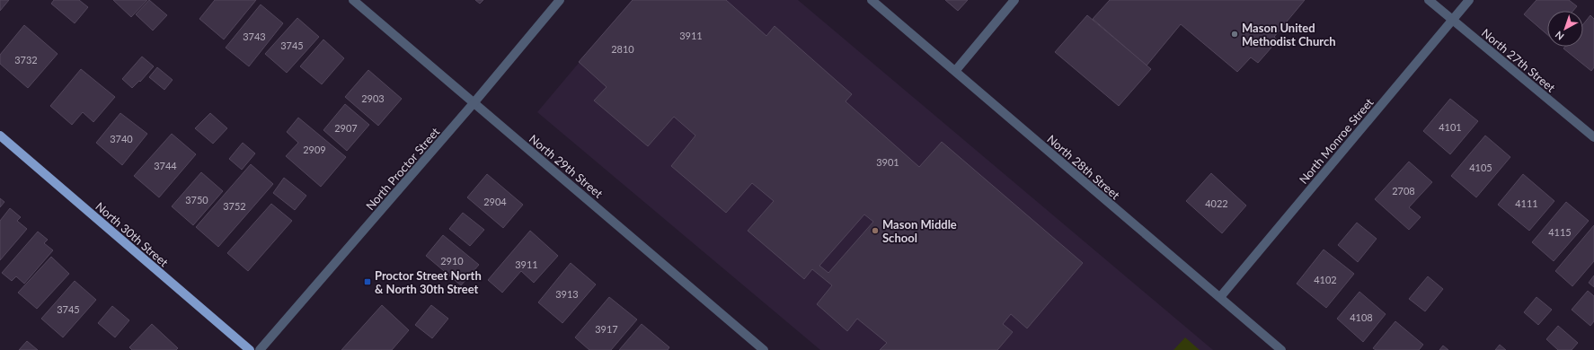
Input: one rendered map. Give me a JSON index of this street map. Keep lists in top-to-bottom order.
{
  "streets": {
    "main road": ["North 30th Street"],
    "street": [
      "North 27th Street",
      "North Monroe Street",
      "North 29th Street",
      "North 28th Street",
      "North Proctor Street"
    ]
  },
  "crossings": [
    ["North 27th Street", "North Monroe Street"],
    ["North Monroe Street", "North 28th Street"],
    ["North 29th Street", "North Proctor Street"]
  ],
  "places": {
    "other": ["Mason United Methodist Church", "Mason Middle School"],
    "transit": ["Proctor Street North & North 30th Street"]
  },
  "house_numbers": [
    "3911",
    "3743",
    "3745",
    "2810",
    "3732",
    "2903",
    "4101",
    "2907",
    "3740",
    "2909",
    "3901",
    "3744",
    "4105",
    "2708",
    "3750",
    "2904",
    "4022",
    "4111",
    "3752",
    "4115",
    "2910",
    "3911",
    "4102",
    "3913",
    "3745",
    "4108",
    "3917"
  ],
  "north": "bottom left"
}
